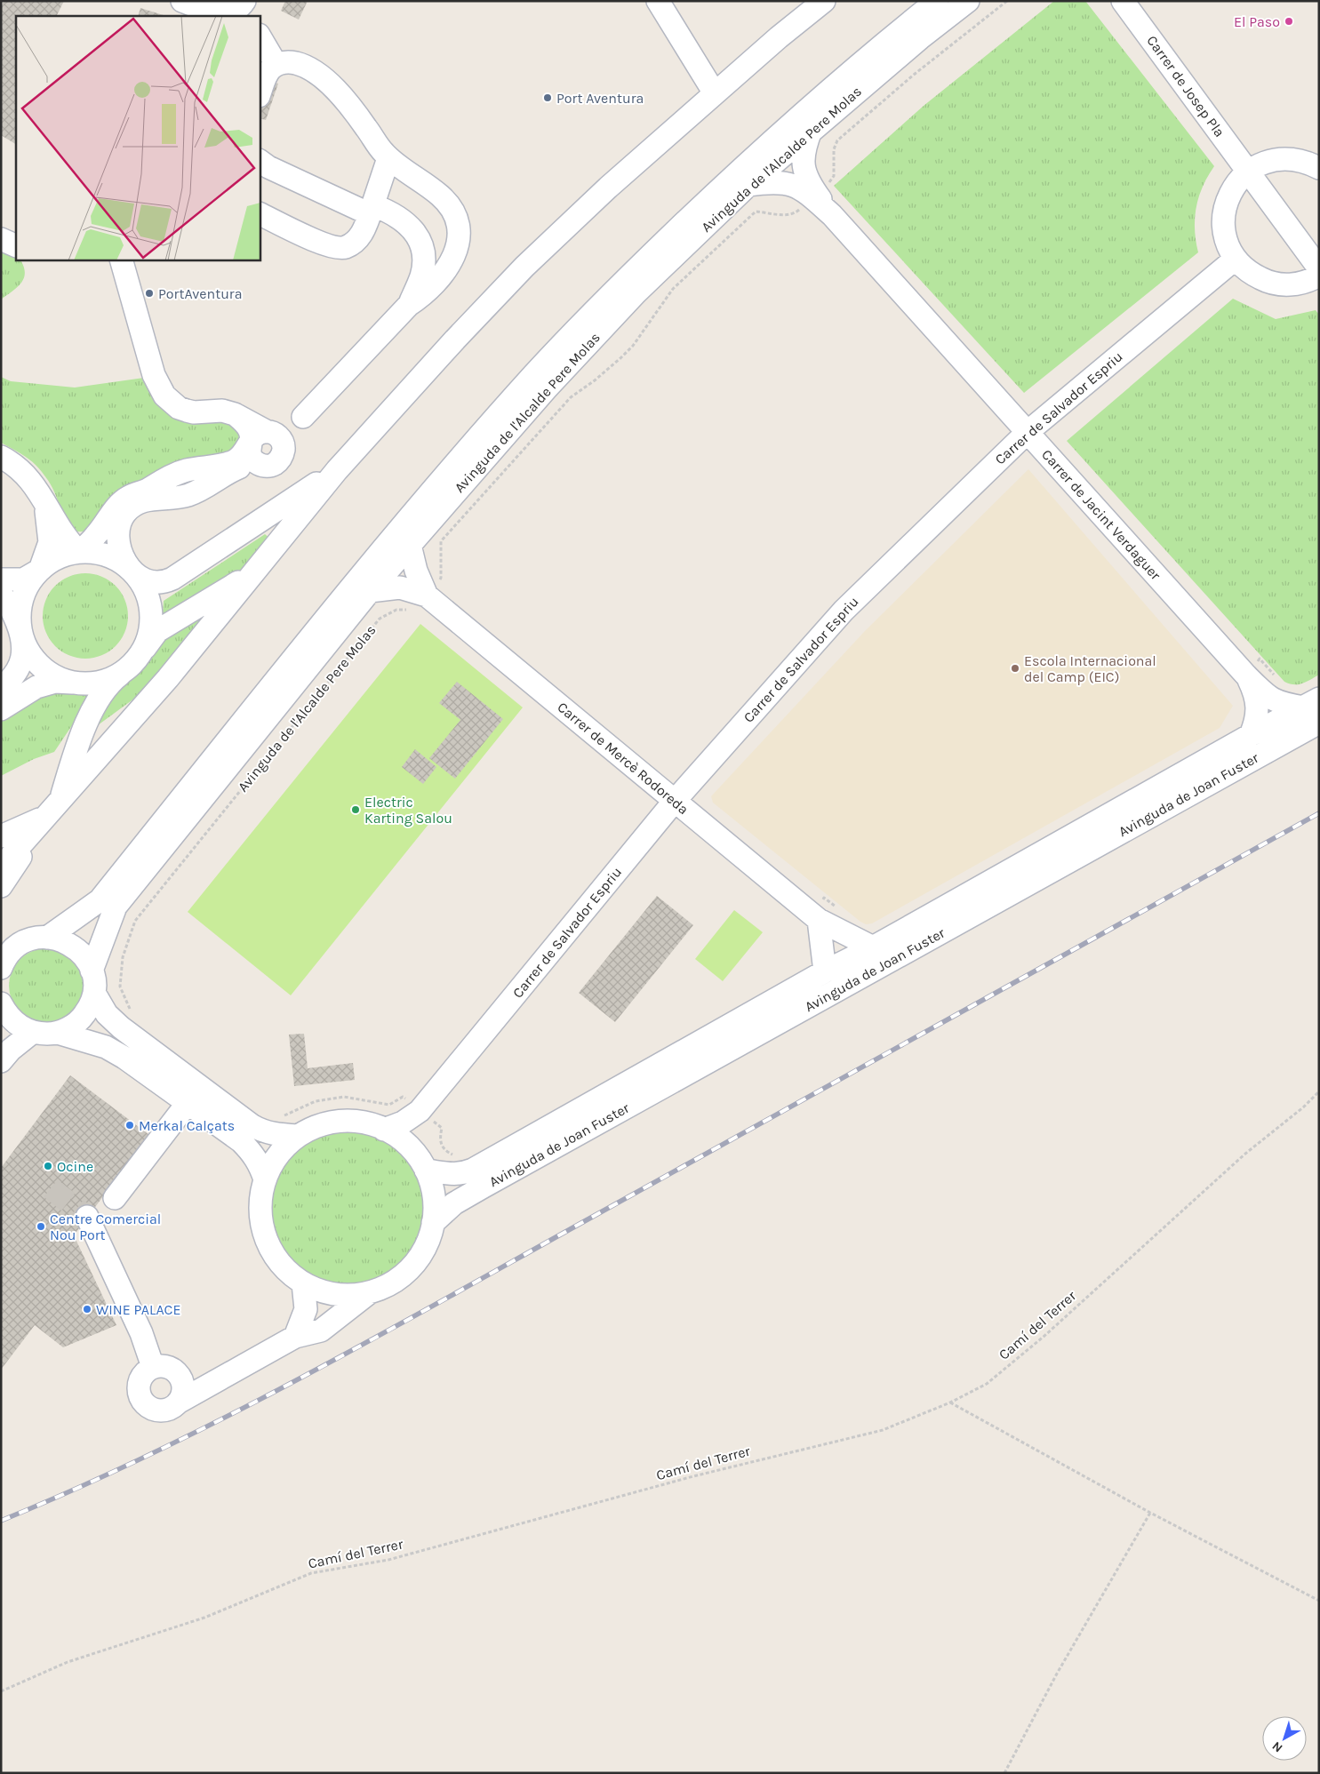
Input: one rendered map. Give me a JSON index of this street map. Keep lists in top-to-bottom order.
{
  "streets": {
    "street": [
      "Carrer de Josep Pla",
      "Avinguda de l'Alcalde Pere Molas",
      "Carrer de Salvador Espriu",
      "Carrer de Jacint Verdaguer",
      "Carrer de Mercè Rodoreda",
      "Avinguda de Joan Fuster"
    ],
    "path": ["Camí del Terrer"]
  },
  "crossings": [
    ["Avinguda de l'Alcalde Pere Molas", "Carrer de Jacint Verdaguer"],
    ["Avinguda de l'Alcalde Pere Molas", "Carrer de Mercè Rodoreda"],
    ["Carrer de Salvador Espriu", "Carrer de Jacint Verdaguer"],
    ["Carrer de Salvador Espriu", "Carrer de Mercè Rodoreda"],
    ["Carrer de Jacint Verdaguer", "Avinguda de Joan Fuster"],
    ["Carrer de Mercè Rodoreda", "Avinguda de Joan Fuster"]
  ],
  "places": [
    "El Paso",
    "Port Aventura",
    "PortAventura",
    "Escola Internacional del Camp (EIC)",
    "Electric Karting Salou",
    "Merkal Calçats",
    "Ocine",
    "Centre Comercial Nou Port",
    "WINE PALACE"
  ],
  "north": "bottom left"
}
